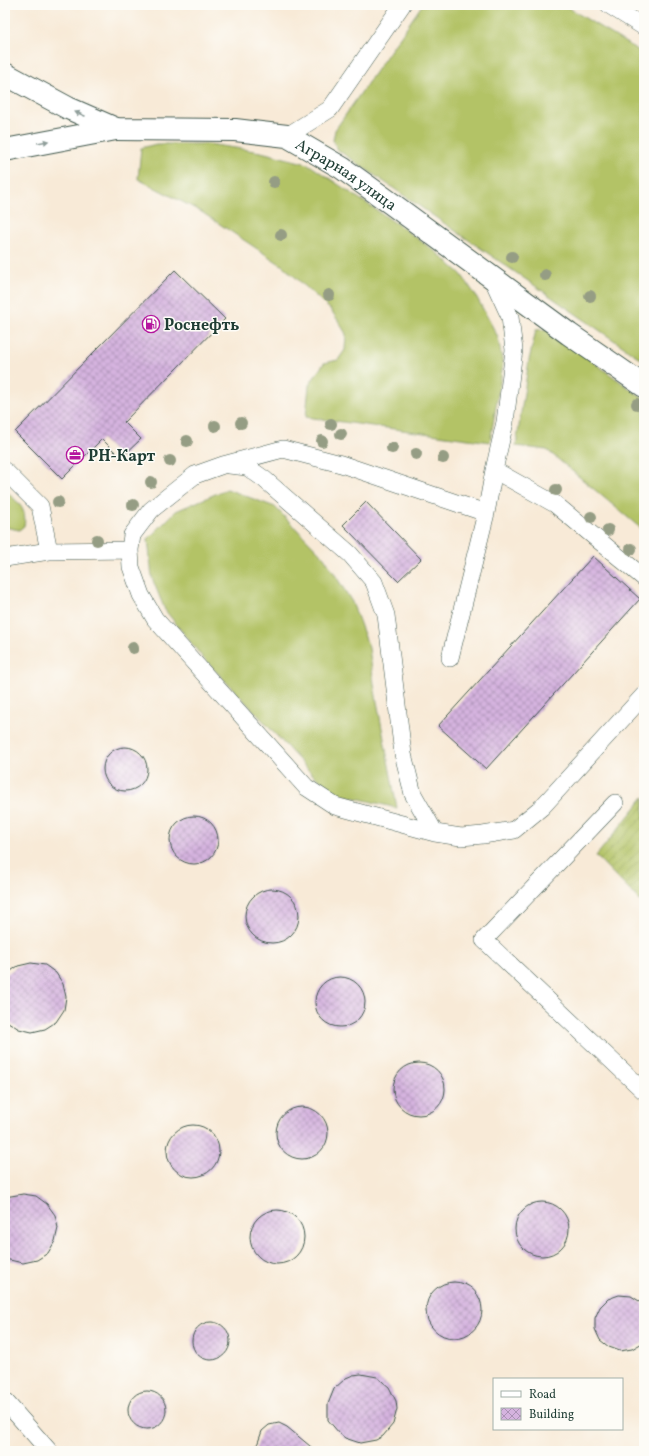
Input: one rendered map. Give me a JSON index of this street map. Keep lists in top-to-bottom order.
{
  "streets": {
    "street": ["Аграрная улица"]
  },
  "places": {
    "fuel station": ["Роснефть"],
    "office": ["РН-Карт"]
  },
  "legend": ["Road", "Building"]
}
